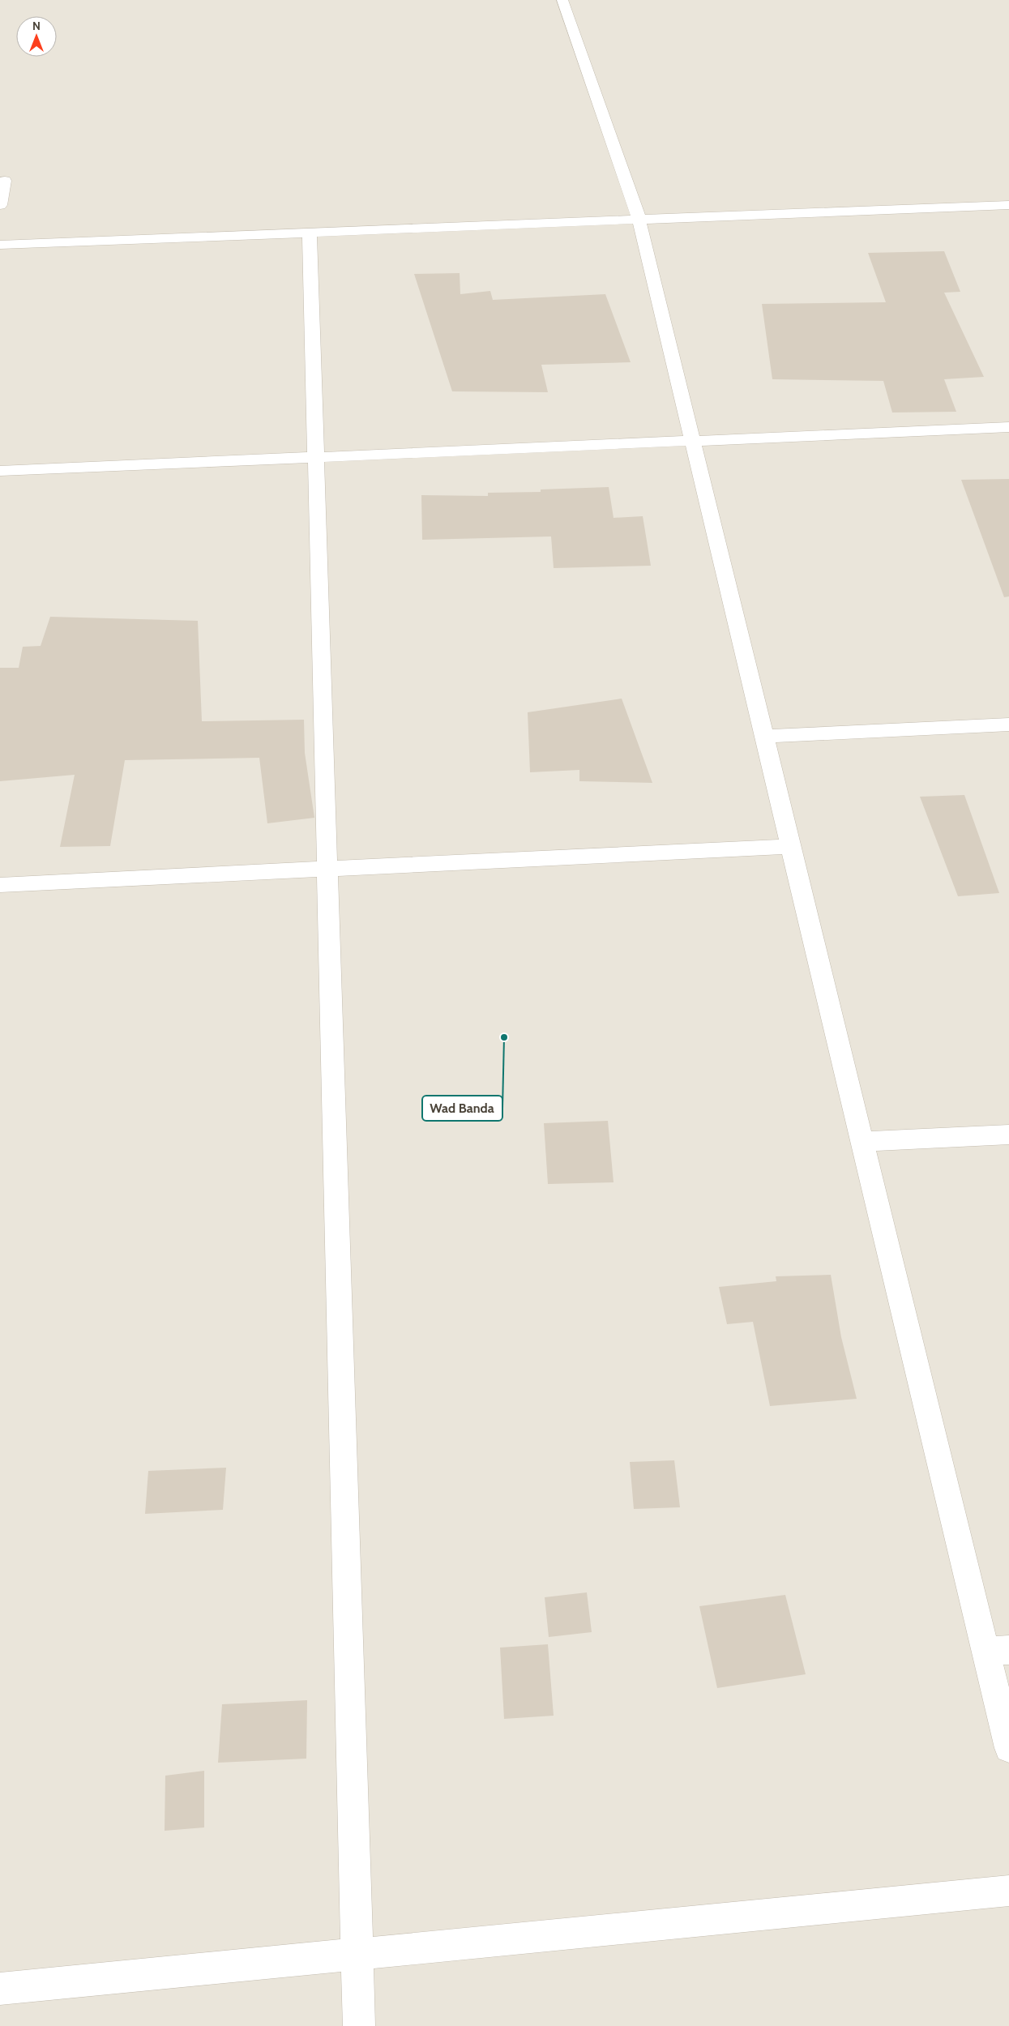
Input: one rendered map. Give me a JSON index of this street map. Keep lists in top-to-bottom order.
{
  "places": ["Wad Banda"],
  "north": "top"
}
